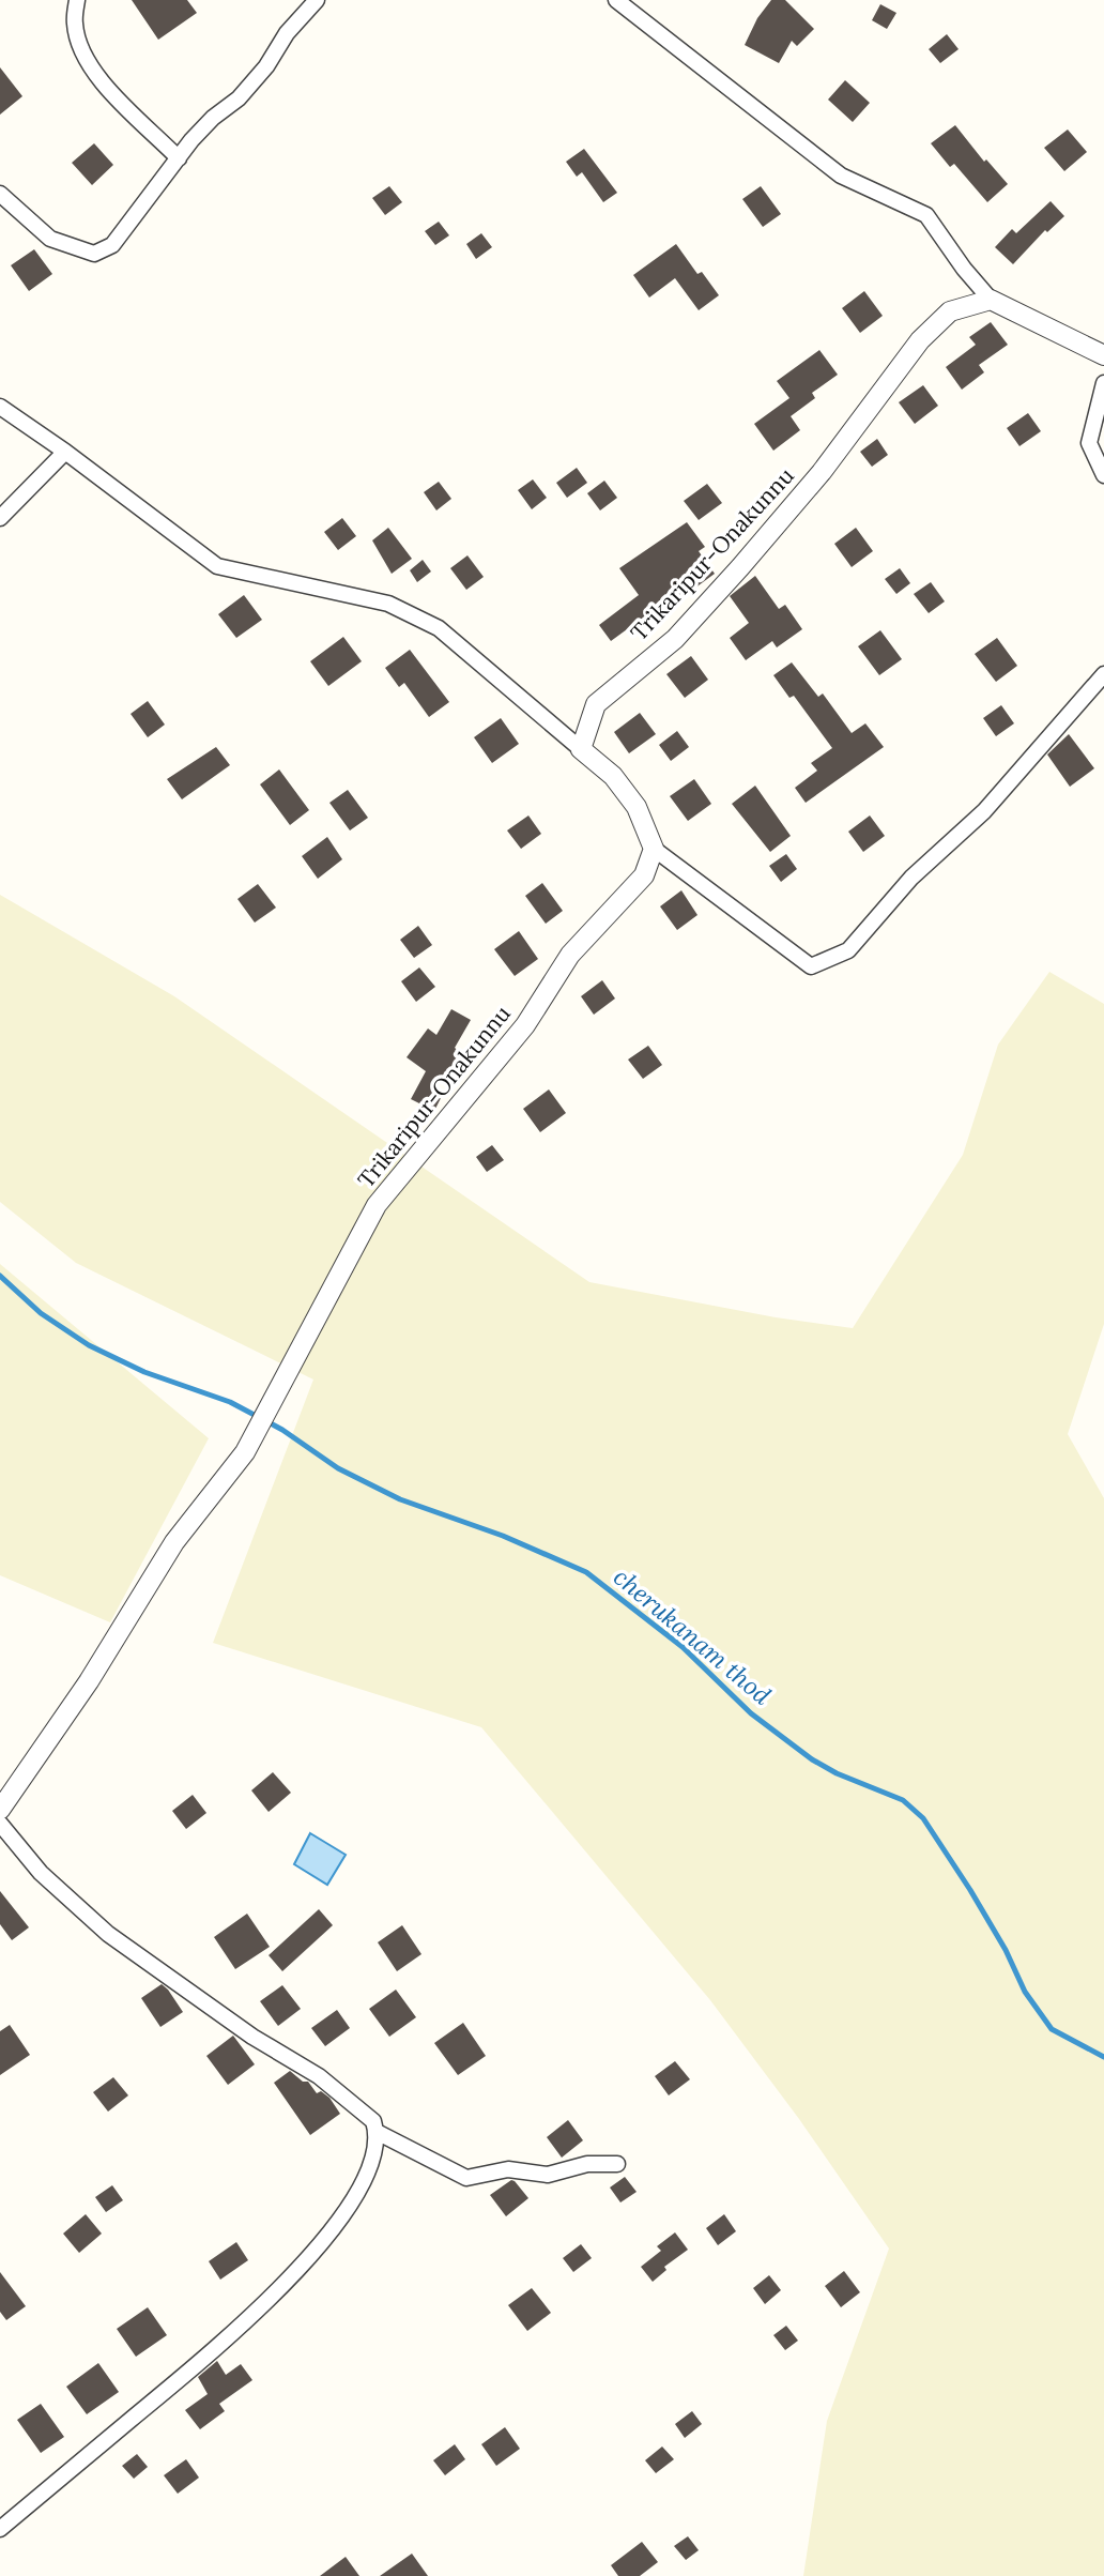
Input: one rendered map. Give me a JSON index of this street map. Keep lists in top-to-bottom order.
{
  "streets": {
    "street": ["Trikaripur-Onakunnu"]
  },
  "water": ["cherukanam thod"]
}
